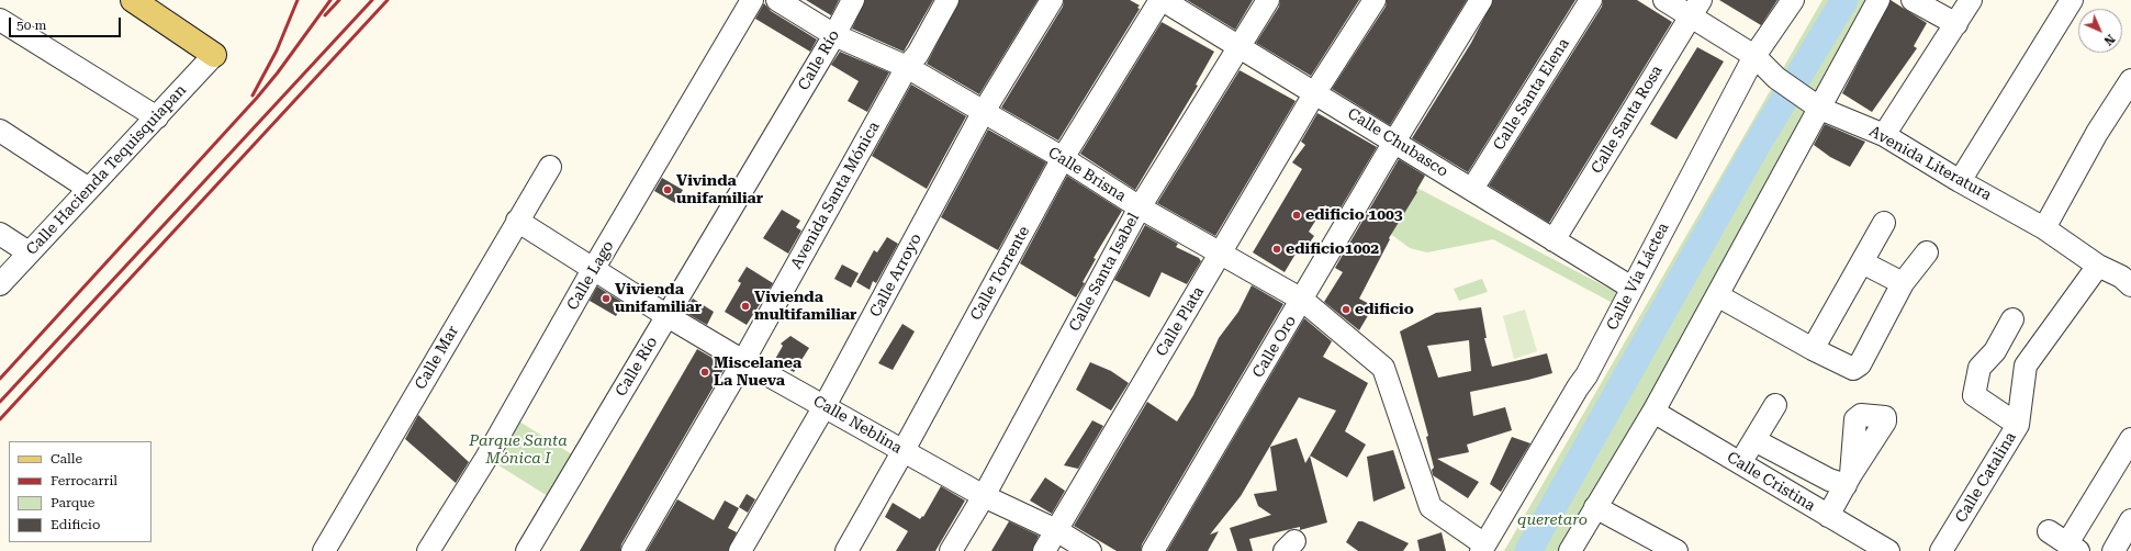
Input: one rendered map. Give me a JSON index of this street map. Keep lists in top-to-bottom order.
{
  "streets": {
    "street": [
      "Calle Río",
      "Calle Santa Elena",
      "Calle Santa Rosa",
      "Calle Chubasco",
      "Avenida Literatura",
      "Calle Hacienda Tequisquiapan",
      "Calle Brisna",
      "Avenida Santa Mónica",
      "Calle Santa Isabel",
      "Calle Torrente",
      "Calle Lago",
      "Calle Arroyo",
      "Calle Vía Láctea",
      "Calle Plata",
      "Calle Oro",
      "Calle Mar",
      "Calle Neblina",
      "Calle Catalina",
      "Calle Cristina"
    ]
  },
  "crossings": [
    ["Calle Río", "Calle Brisna"],
    ["Calle Río", "Calle Neblina"],
    ["Calle Santa Elena", "Calle Chubasco"],
    ["Calle Santa Rosa", "Calle Chubasco"],
    ["Calle Santa Rosa", "Avenida Literatura"],
    ["Calle Chubasco", "Calle Santa Isabel"],
    ["Calle Chubasco", "Calle Torrente"],
    ["Calle Chubasco", "Calle Vía Láctea"],
    ["Calle Chubasco", "Calle Plata"],
    ["Calle Chubasco", "Calle Oro"],
    ["Avenida Literatura", "Calle Vía Láctea"],
    ["Avenida Literatura", "Calle Catalina"],
    ["Calle Brisna", "Avenida Santa Mónica"],
    ["Calle Brisna", "Calle Santa Isabel"],
    ["Calle Brisna", "Calle Torrente"],
    ["Calle Brisna", "Calle Arroyo"],
    ["Calle Brisna", "Calle Vía Láctea"],
    ["Calle Brisna", "Calle Plata"],
    ["Calle Brisna", "Calle Oro"],
    ["Avenida Santa Mónica", "Calle Neblina"],
    ["Calle Santa Isabel", "Calle Neblina"],
    ["Calle Torrente", "Calle Neblina"],
    ["Calle Lago", "Calle Neblina"],
    ["Calle Arroyo", "Calle Neblina"],
    ["Calle Plata", "Calle Neblina"],
    ["Calle Mar", "Calle Neblina"]
  ],
  "parks": ["Parque Santa Mónica I", "queretaro"],
  "places": [
    "Vivinda unifamiliar",
    "edificio 1003",
    "edificio1002",
    "Vivienda unifamiliar",
    "Vivienda multifamiliar",
    "edificio",
    "Miscelanea La Nueva"
  ],
  "legend": [
    "Calle",
    "Ferrocarril",
    "Parque",
    "Edificio"
  ],
  "scale_bar": "50 m",
  "north": "bottom right"
}
